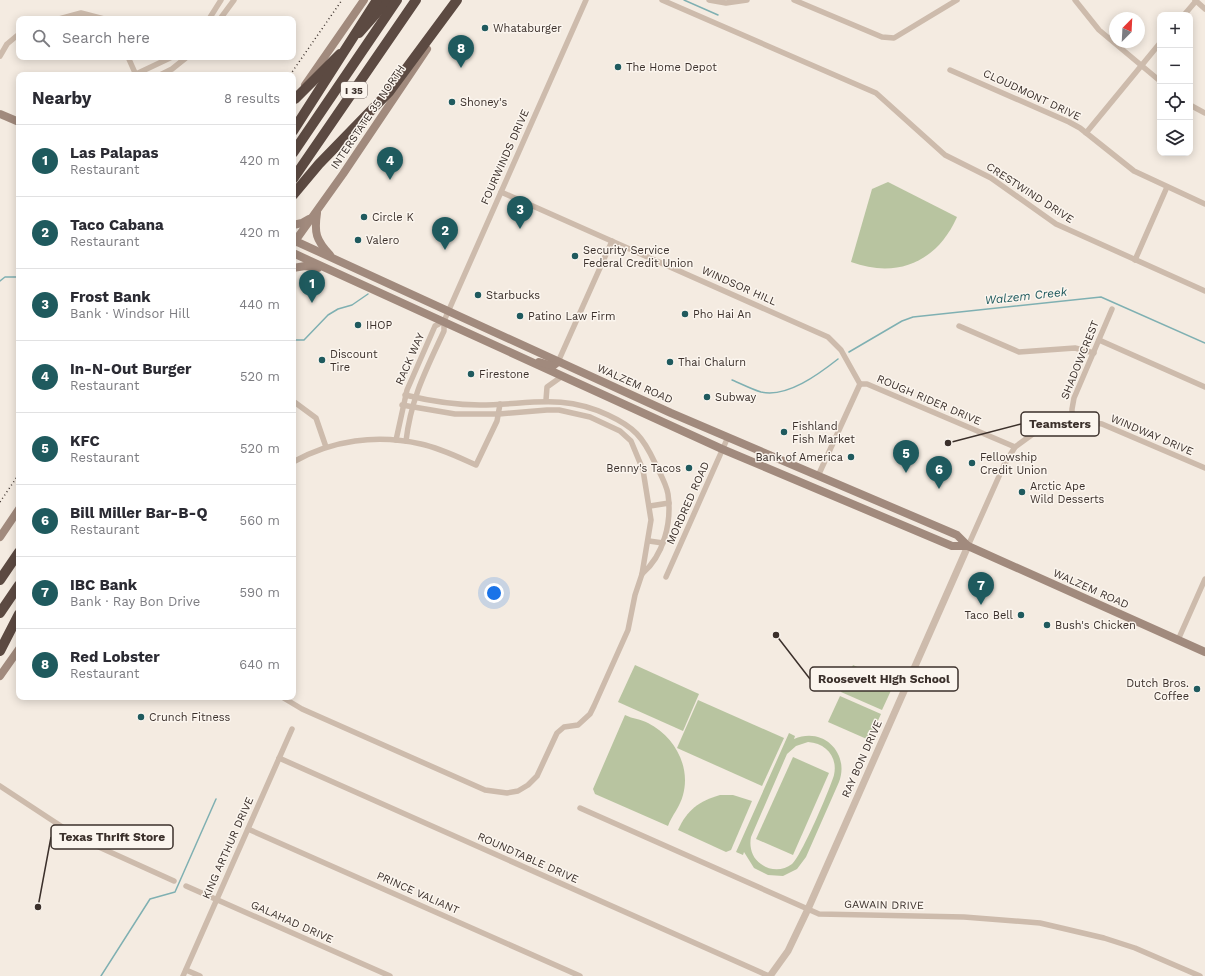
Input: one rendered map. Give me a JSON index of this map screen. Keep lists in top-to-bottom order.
{
  "streets": {
    "highway": ["I 35"],
    "main road": ["INTERSTATE 35 NORTH", "WALZEM ROAD"],
    "street": [
      "CLOUDMONT DRIVE",
      "FOURWINDS DRIVE",
      "CRESTWIND DRIVE",
      "WINDSOR HILL",
      "RACK WAY",
      "SHADOWCREST",
      "ROUGH RIDER DRIVE",
      "WINDWAY DRIVE",
      "MORDRED ROAD",
      "RAY BON DRIVE",
      "KING ARTHUR DRIVE",
      "ROUNDTABLE DRIVE",
      "PRINCE VALIANT",
      "GAWAIN DRIVE",
      "GALAHAD DRIVE"
    ]
  },
  "crossings": [
    ["FOURWINDS DRIVE", "WINDSOR HILL"],
    ["FOURWINDS DRIVE", "RACK WAY"],
    ["FOURWINDS DRIVE", "WALZEM ROAD"],
    ["WINDSOR HILL", "ROUGH RIDER DRIVE"],
    ["RACK WAY", "WALZEM ROAD"],
    ["SHADOWCREST", "WINDWAY DRIVE"],
    ["WALZEM ROAD", "ROUGH RIDER DRIVE"],
    ["WALZEM ROAD", "WINDWAY DRIVE"],
    ["WALZEM ROAD", "MORDRED ROAD"],
    ["WALZEM ROAD", "RAY BON DRIVE"],
    ["ROUGH RIDER DRIVE", "WINDWAY DRIVE"],
    ["WINDWAY DRIVE", "RAY BON DRIVE"],
    ["RAY BON DRIVE", "ROUNDTABLE DRIVE"],
    ["RAY BON DRIVE", "GAWAIN DRIVE"],
    ["KING ARTHUR DRIVE", "ROUNDTABLE DRIVE"],
    ["KING ARTHUR DRIVE", "PRINCE VALIANT"],
    ["KING ARTHUR DRIVE", "GALAHAD DRIVE"]
  ],
  "water": ["Walzem Creek"],
  "places": [
    "Whataburger",
    "The Home Depot",
    "Shoney's",
    "Circle K",
    "Valero",
    "Security Service Federal Credit Union",
    "Starbucks",
    "Pho Hai An",
    "Patino Law Firm",
    "IHOP",
    "Discount Tire",
    "Thai Chalurn",
    "Firestone",
    "Subway",
    "Fishland Fish Market",
    "Teamsters",
    "Bank of America",
    "Fellowship Credit Union",
    "Benny's Tacos",
    "Arctic Ape Wild Desserts",
    "Taco Bell",
    "Bush's Chicken",
    "Roosevelt High School",
    "Dutch Bros. Coffee",
    "Crunch Fitness",
    "Texas Thrift Store"
  ],
  "north": "top right",
  "page": {
    "map_buttons": ["+", "−"],
    "search": "Search here",
    "pins": [
      "8",
      "4",
      "3",
      "2",
      "1",
      "5",
      "6",
      "7"
    ],
    "heading": ["Nearby", "8 results"],
    "list": [
      {
        "mark": "1",
        "name": "Las Palapas",
        "note": "Restaurant",
        "value": "420 m"
      },
      {
        "mark": "2",
        "name": "Taco Cabana",
        "note": "Restaurant",
        "value": "420 m"
      },
      {
        "mark": "3",
        "name": "Frost Bank",
        "note": "Bank · Windsor Hill",
        "value": "440 m"
      },
      {
        "mark": "4",
        "name": "In-N-Out Burger",
        "note": "Restaurant",
        "value": "520 m"
      },
      {
        "mark": "5",
        "name": "KFC",
        "note": "Restaurant",
        "value": "520 m"
      },
      {
        "mark": "6",
        "name": "Bill Miller Bar-B-Q",
        "note": "Restaurant",
        "value": "560 m"
      },
      {
        "mark": "7",
        "name": "IBC Bank",
        "note": "Bank · Ray Bon Drive",
        "value": "590 m"
      },
      {
        "mark": "8",
        "name": "Red Lobster",
        "note": "Restaurant",
        "value": "640 m"
      }
    ]
  }
}
